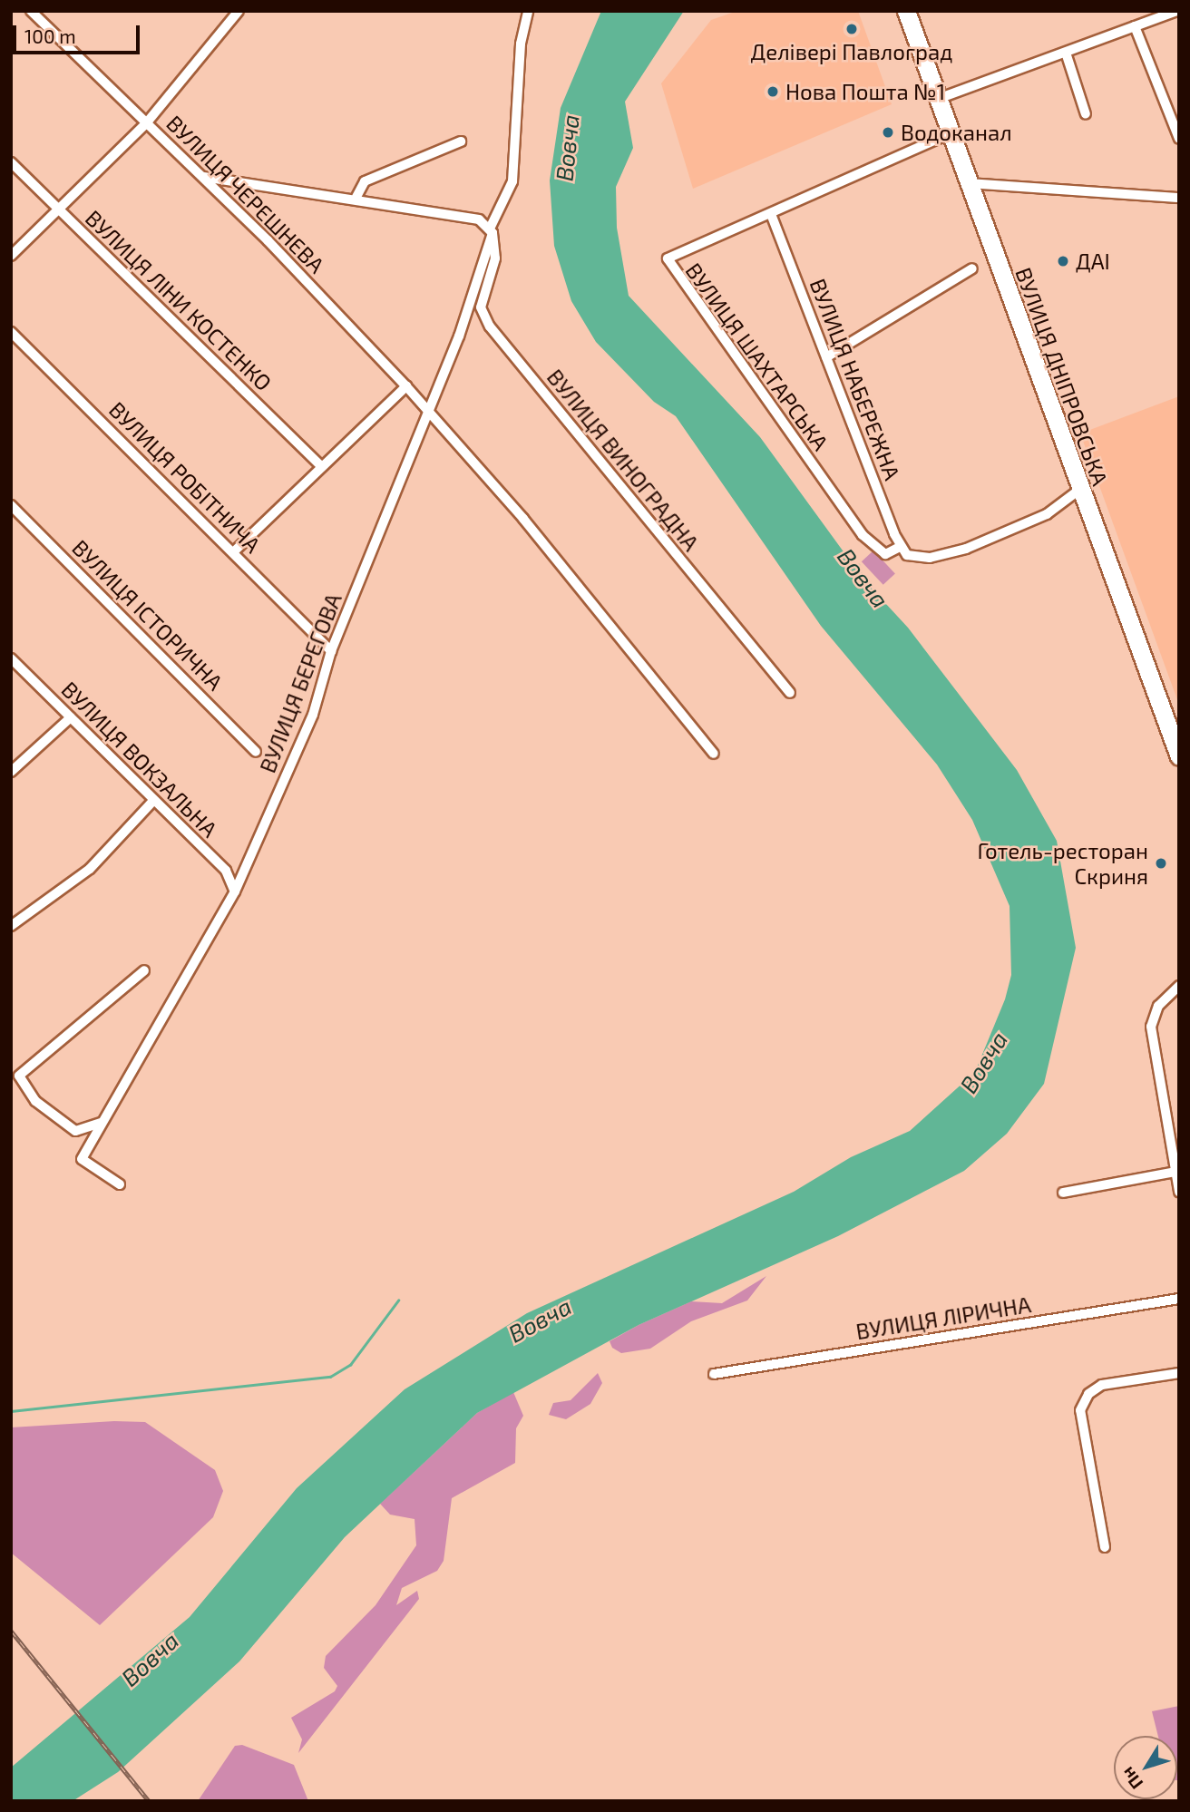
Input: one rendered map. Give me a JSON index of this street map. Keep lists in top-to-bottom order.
{
  "streets": {
    "highway": ["ВУЛИЦЯ ДНІПРОВСЬКА"],
    "street": [
      "ВУЛИЦЯ ЧЕРЕШНЕВА",
      "ВУЛИЦЯ ЛІНИ КОСТЕНКО",
      "ВУЛИЦЯ ШАХТАРСЬКА",
      "ВУЛИЦЯ НАБЕРЕЖНА",
      "ВУЛИЦЯ ВИНОГРАДНА",
      "ВУЛИЦЯ РОБІТНИЧА",
      "ВУЛИЦЯ ІСТОРИЧНА",
      "ВУЛИЦЯ БЕРЕГОВА",
      "ВУЛИЦЯ ВОКЗАЛЬНА",
      "ВУЛИЦЯ ЛІРИЧНА"
    ]
  },
  "crossings": [
    ["ВУЛИЦЯ ЧЕРЕШНЕВА", "ВУЛИЦЯ БЕРЕГОВА"],
    ["ВУЛИЦЯ ШАХТАРСЬКА", "ВУЛИЦЯ ДНІПРОВСЬКА"],
    ["ВУЛИЦЯ ШАХТАРСЬКА", "ВУЛИЦЯ НАБЕРЕЖНА"],
    ["ВУЛИЦЯ ВИНОГРАДНА", "ВУЛИЦЯ БЕРЕГОВА"],
    ["ВУЛИЦЯ РОБІТНИЧА", "ВУЛИЦЯ БЕРЕГОВА"],
    ["ВУЛИЦЯ БЕРЕГОВА", "ВУЛИЦЯ ВОКЗАЛЬНА"]
  ],
  "water": ["Вовча"],
  "places": [
    "Делівері Павлоград",
    "Нова Пошта №1",
    "Водоканал",
    "ДАІ",
    "Готель-ресторан Скриня"
  ],
  "scale_bar": "100 m",
  "north": "bottom left"
}
